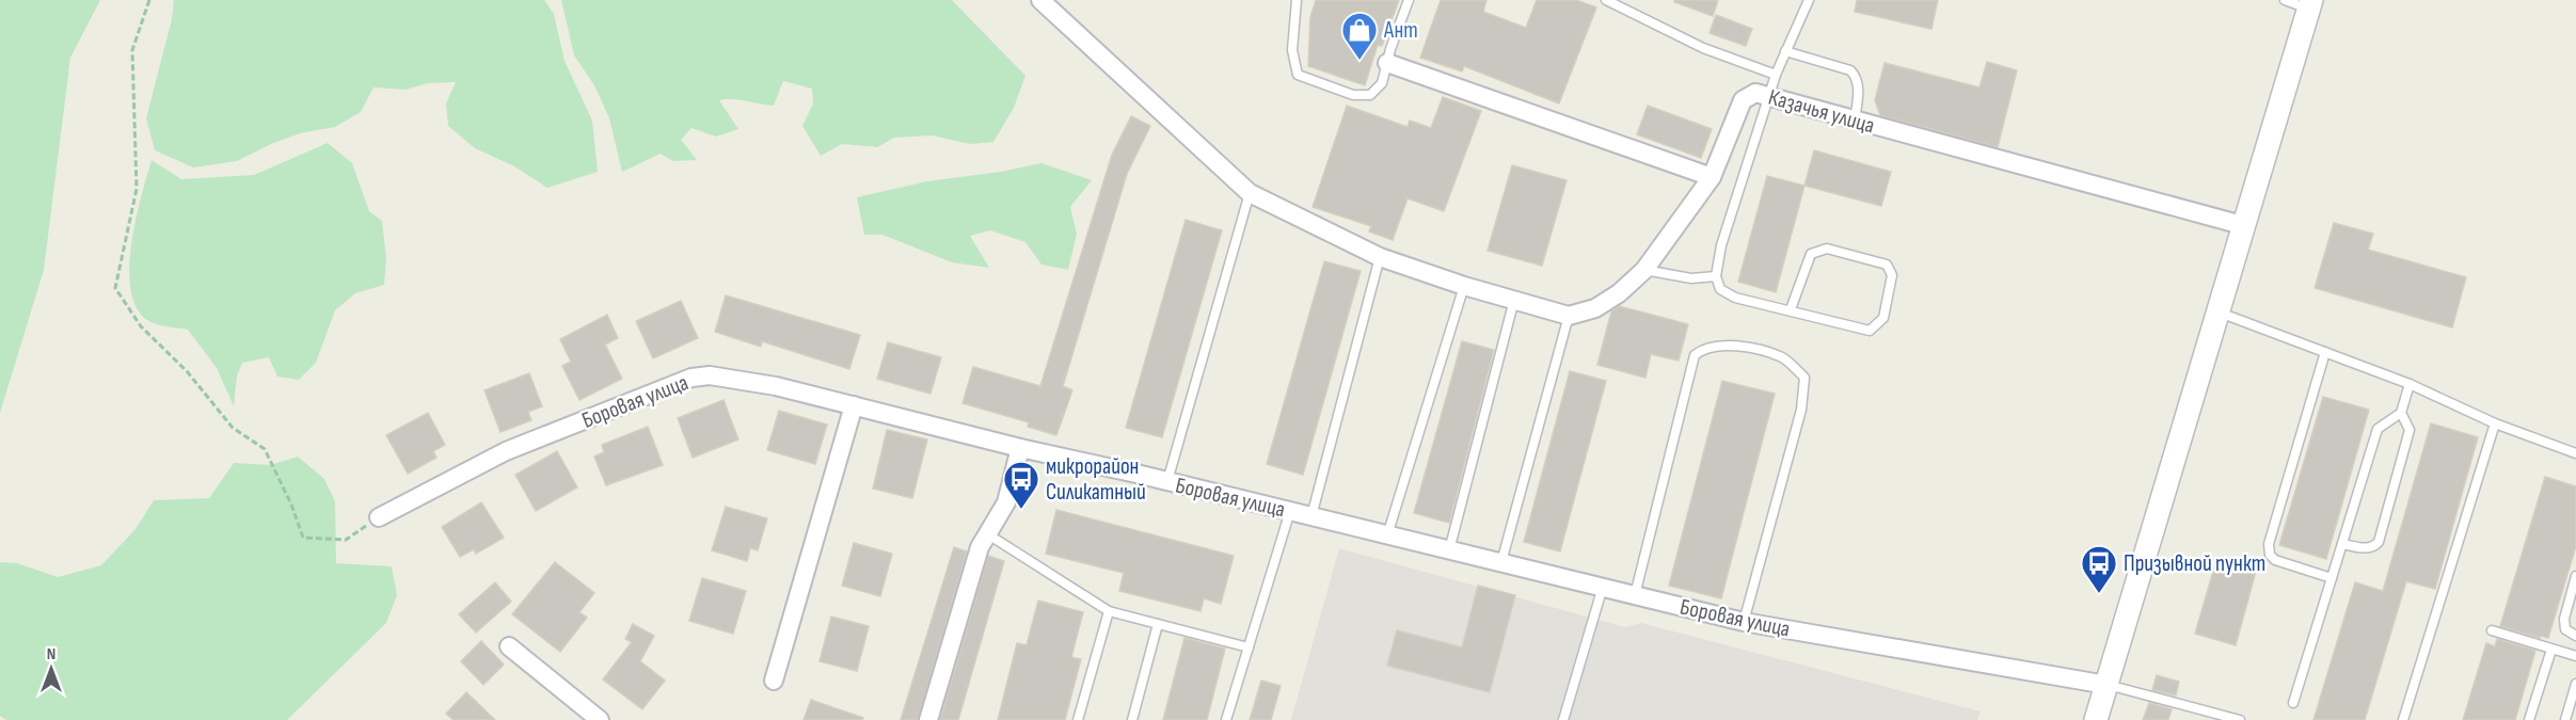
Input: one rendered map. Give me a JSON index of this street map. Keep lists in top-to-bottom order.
{
  "streets": {
    "street": ["Казачья улица", "Боровая улица"]
  },
  "places": {
    "shop": ["Ант"],
    "bus stop": ["микрорайон Силикатный", "Призывной пункт"]
  },
  "north": "top"
}
